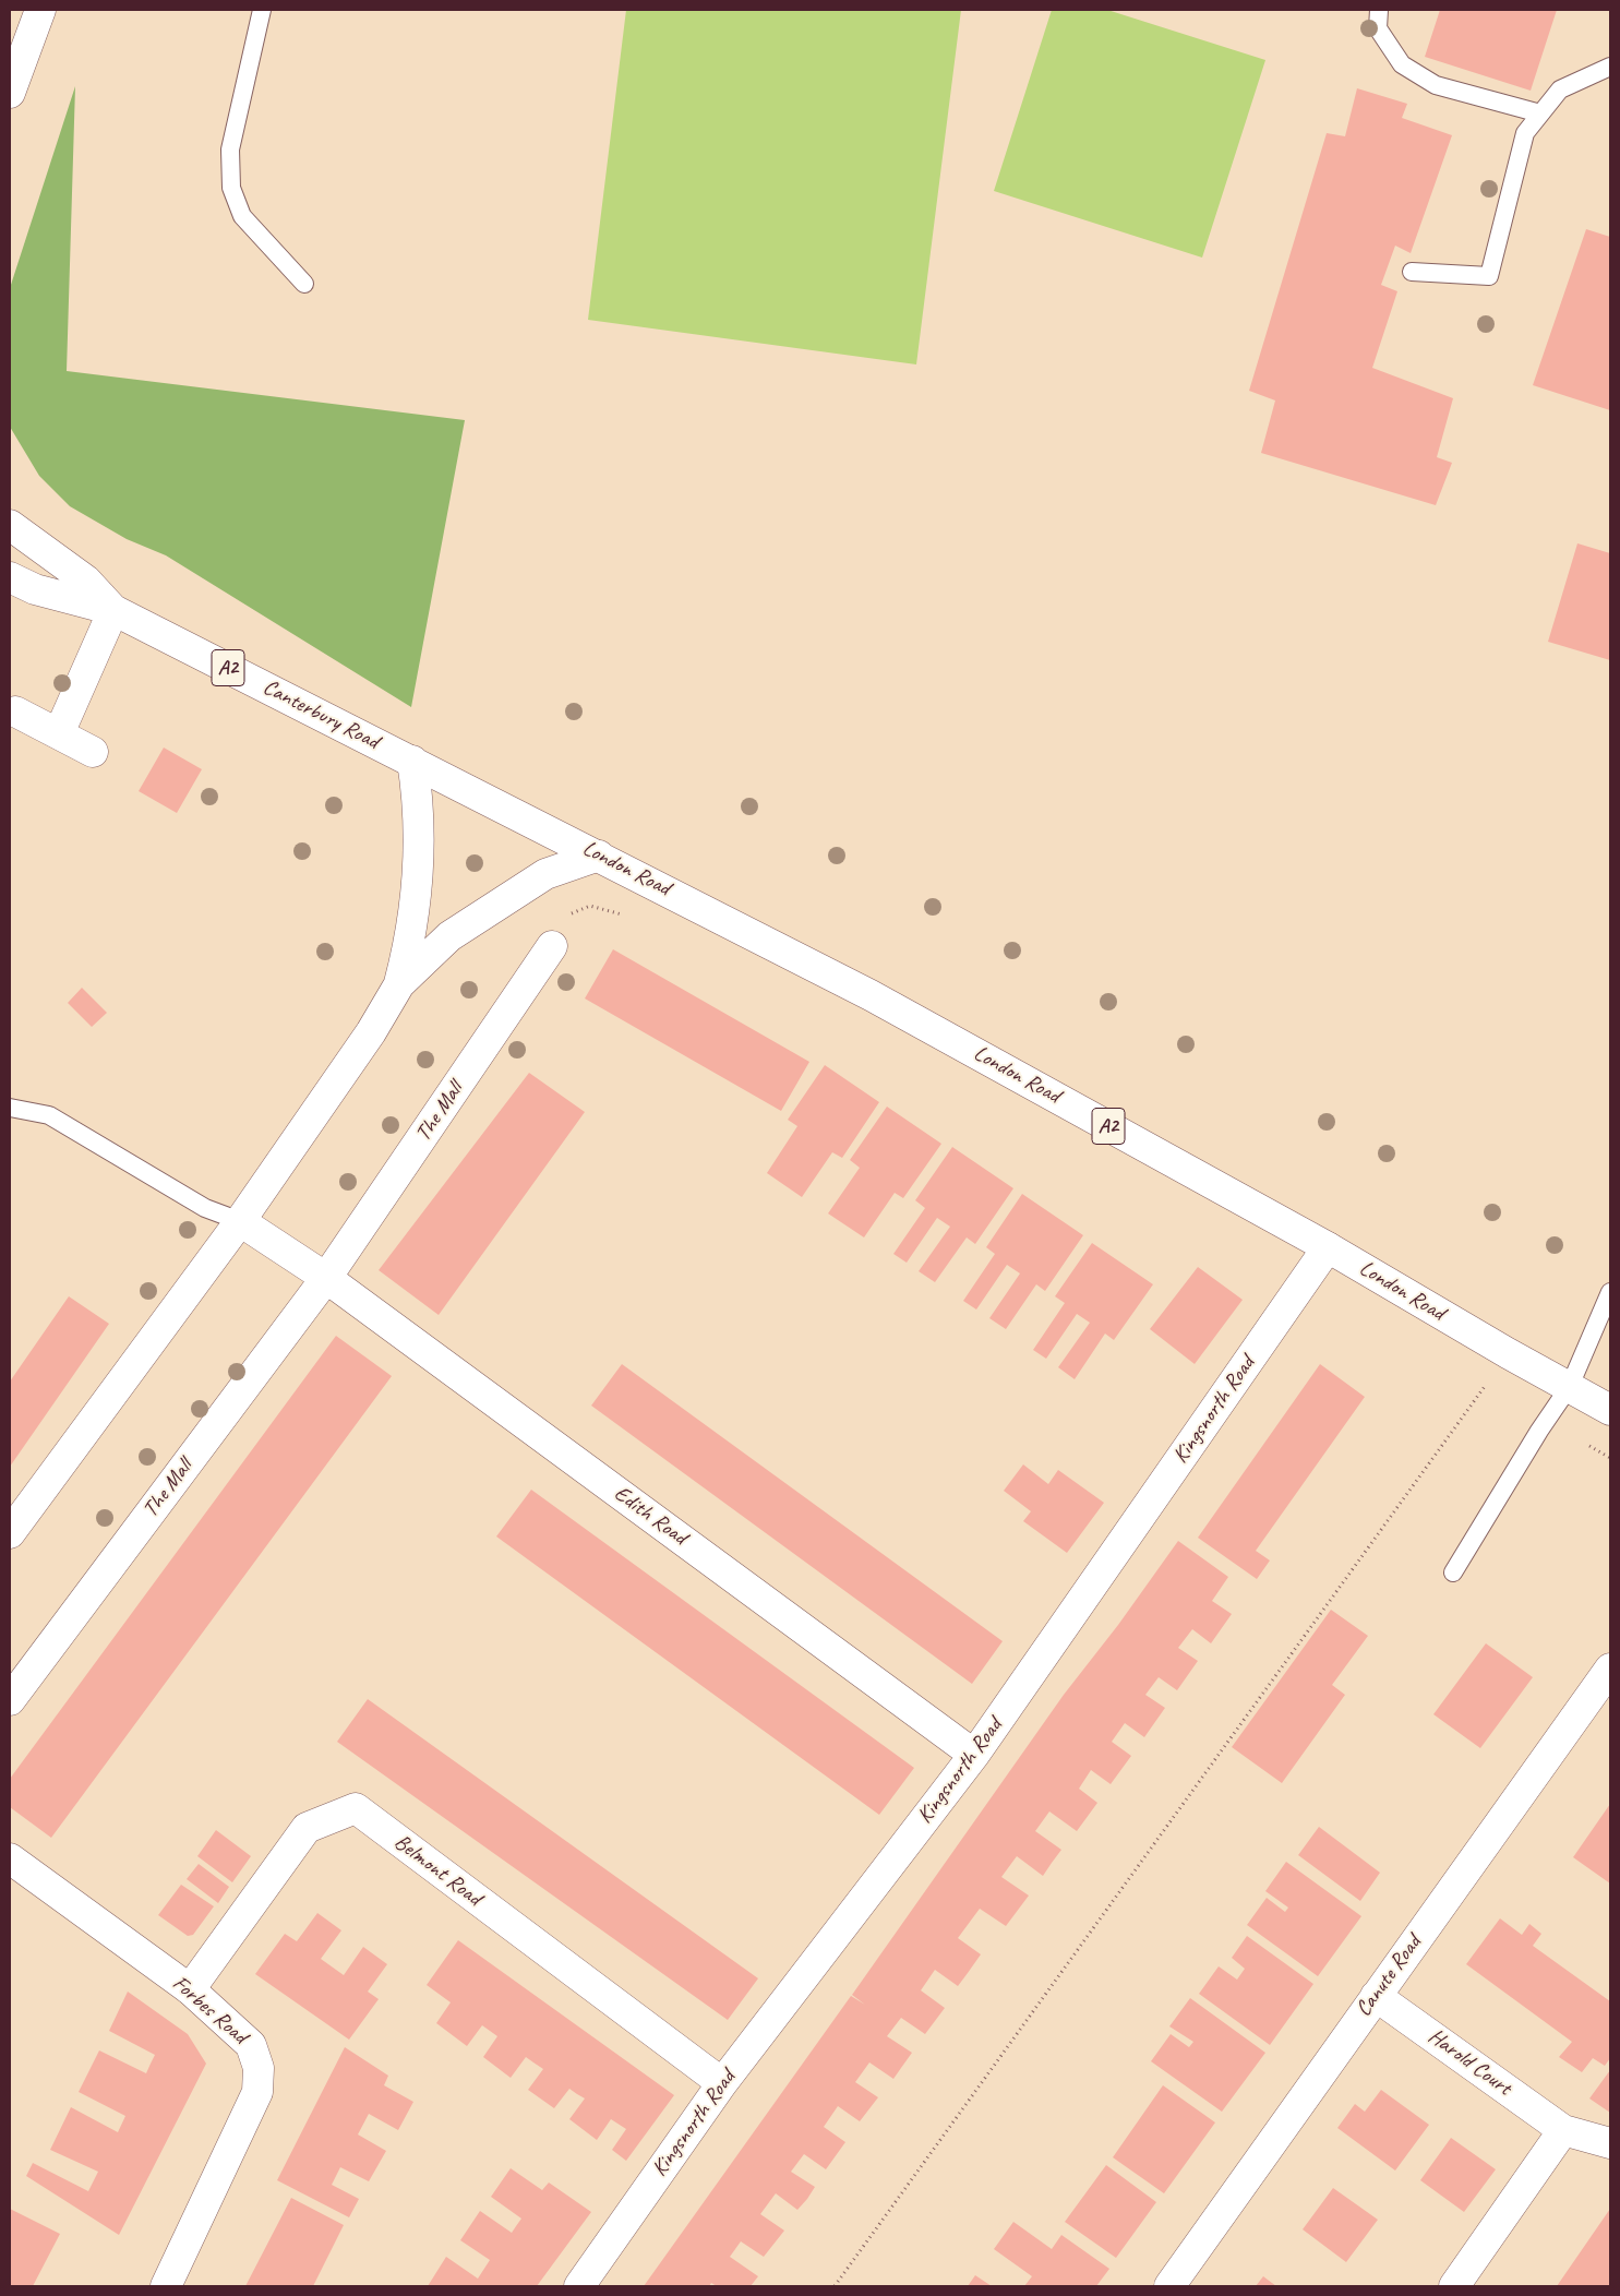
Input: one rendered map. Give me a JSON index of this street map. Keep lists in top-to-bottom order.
{
  "streets": {
    "street": [
      "A2",
      "Canterbury Road",
      "London Road",
      "The Mall",
      "Kingsnorth Road",
      "Edith Road",
      "Belmont Road",
      "Canute Road",
      "Forbes Road",
      "Harold Court"
    ]
  },
  "crossings": [
    ["Canterbury Road", "London Road"],
    ["London Road", "Kingsnorth Road"],
    ["The Mall", "Edith Road"],
    ["Kingsnorth Road", "Edith Road"],
    ["Kingsnorth Road", "Belmont Road"],
    ["Belmont Road", "Forbes Road"],
    ["Canute Road", "Harold Court"]
  ]
}
